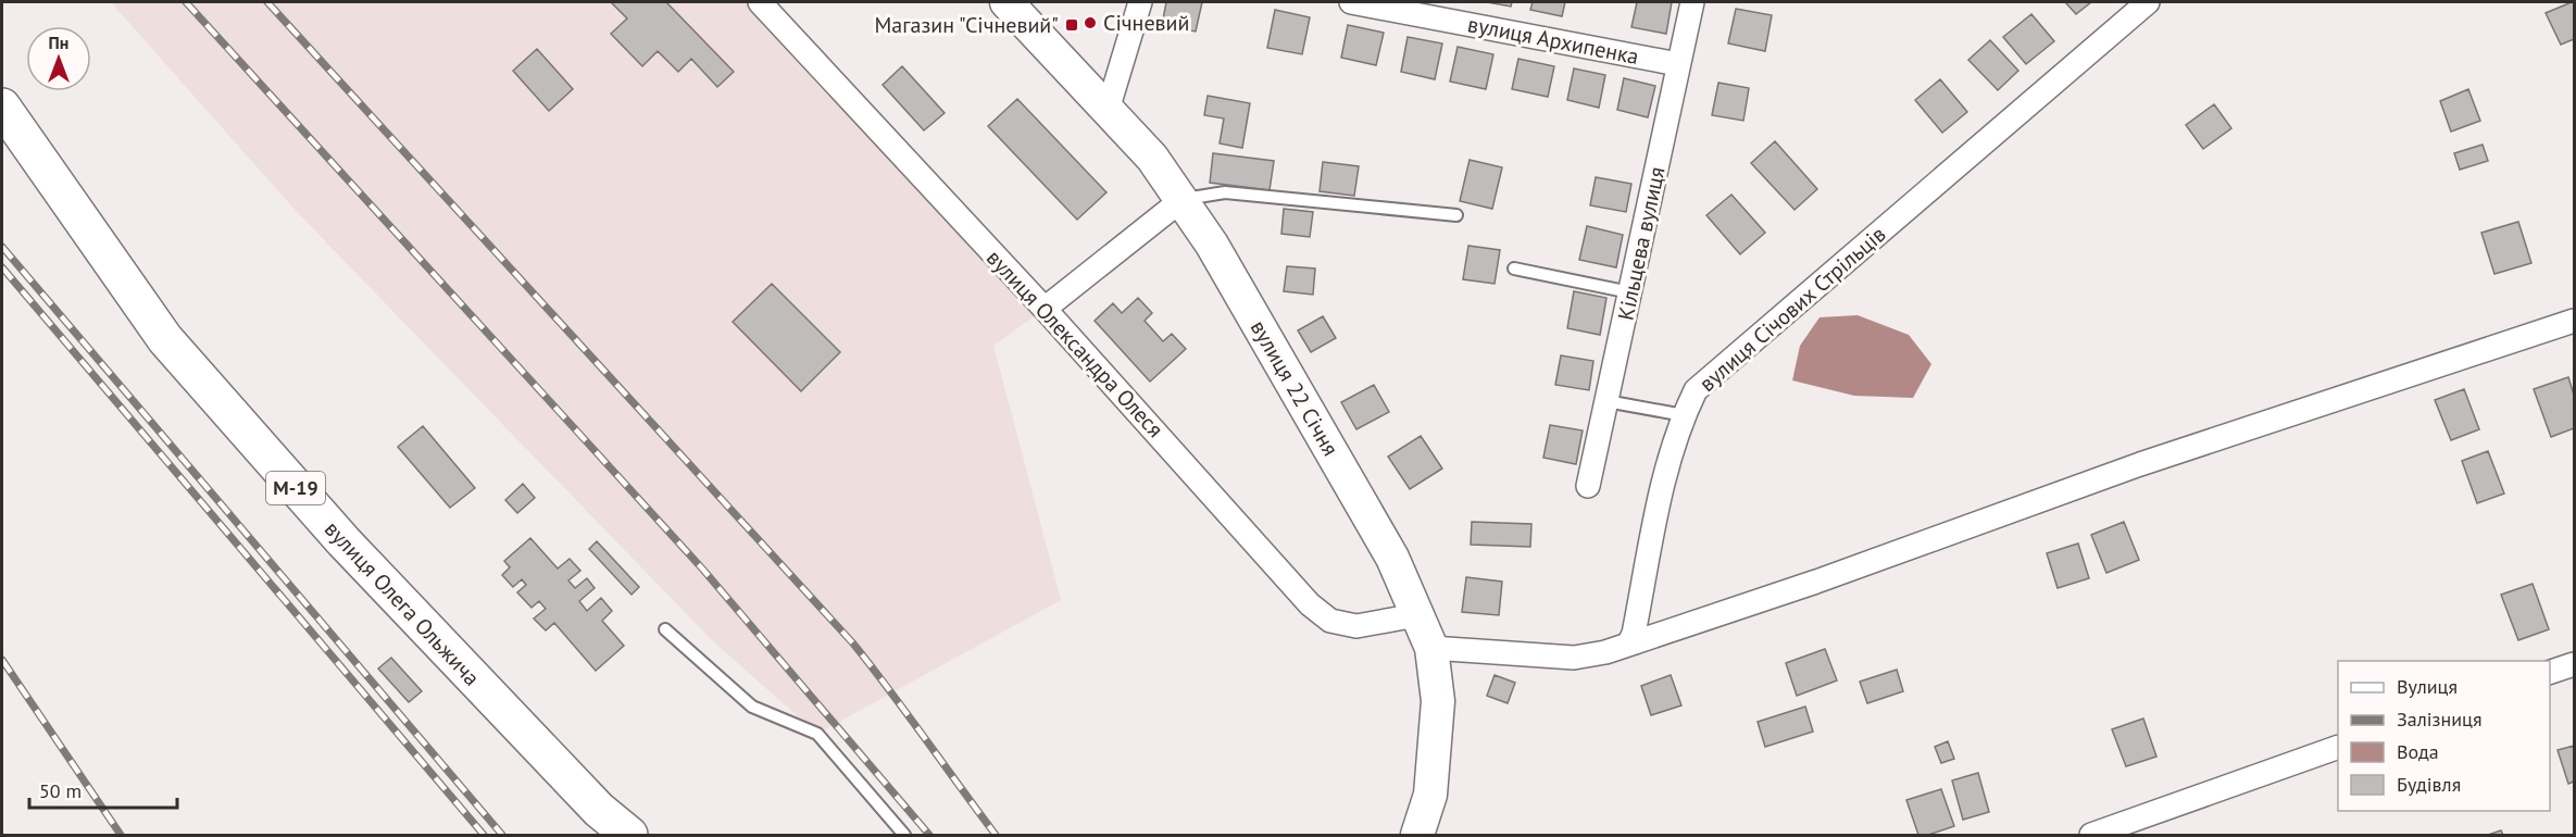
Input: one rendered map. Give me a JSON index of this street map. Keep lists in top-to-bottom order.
{
  "streets": {
    "highway": ["М-19", "вулиця Олега Ольжича"],
    "street": [
      "вулиця Архипенка",
      "Кільцева вулиця",
      "вулиця Січових Стрільців",
      "вулиця Олександра Олеся",
      "вулиця 22 Січня"
    ]
  },
  "crossings": [
    ["вулиця Архипенка", "Кільцева вулиця"],
    ["вулиця Олександра Олеся", "вулиця 22 Січня"]
  ],
  "places": {
    "other": ["Січневий"],
    "transit": ["Магазин \"Січневий\""]
  },
  "legend": [
    "Вулиця",
    "Залізниця",
    "Вода",
    "Будівля"
  ],
  "scale_bar": "50 m",
  "north": "top"
}
